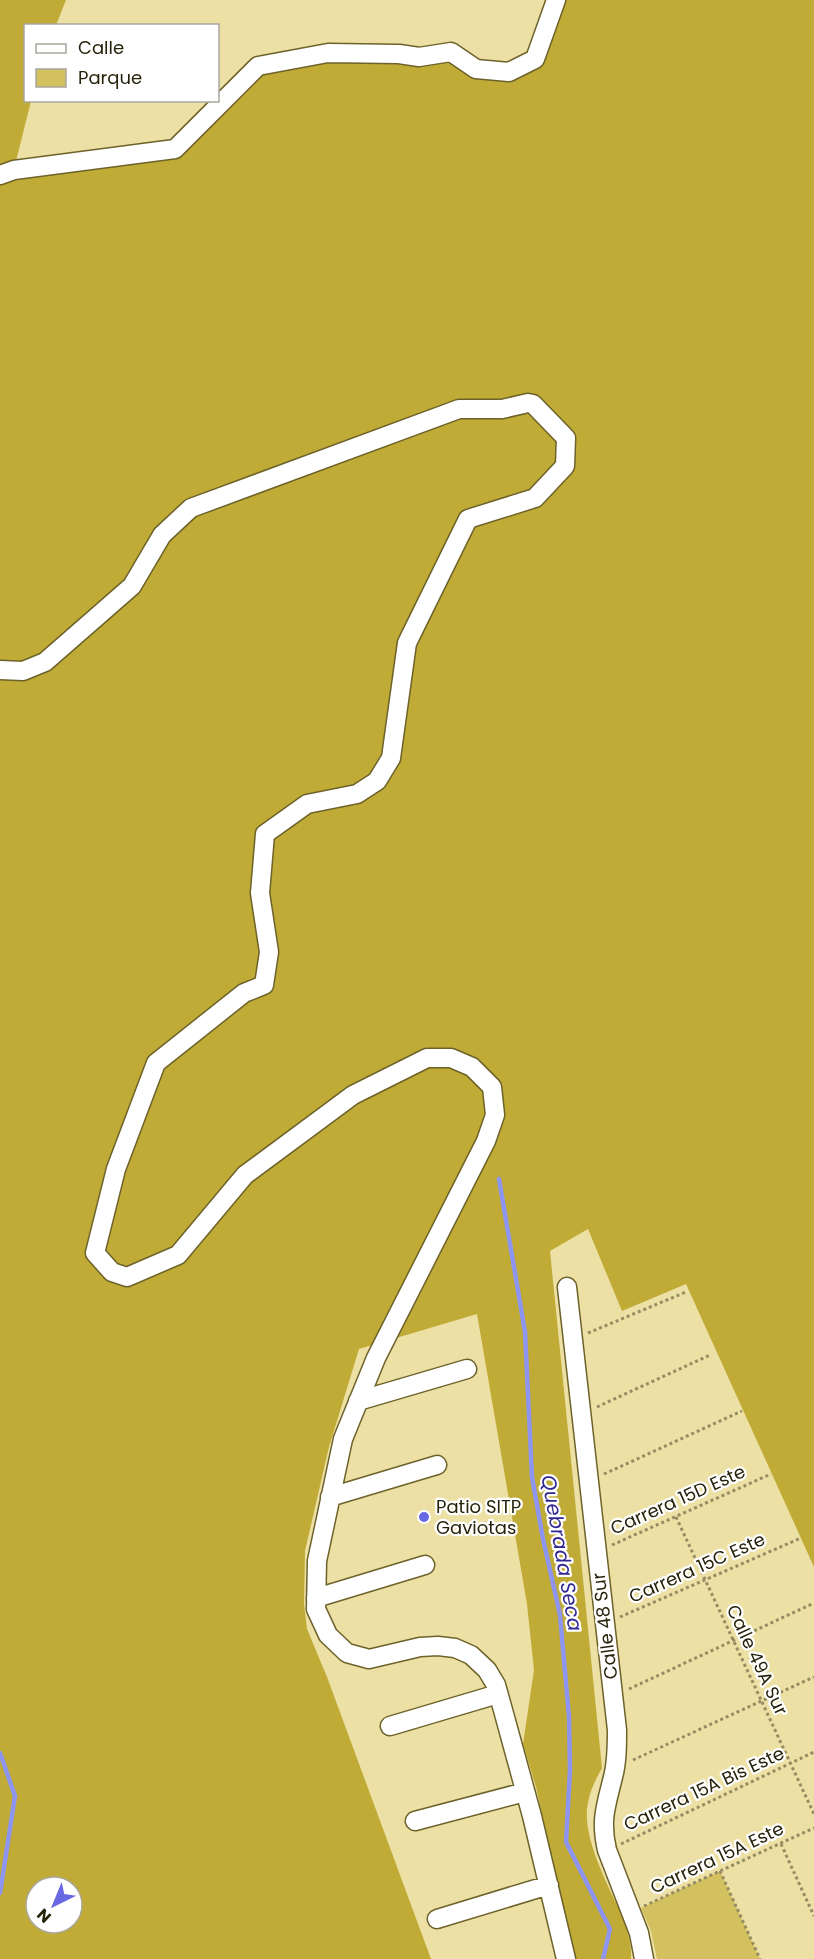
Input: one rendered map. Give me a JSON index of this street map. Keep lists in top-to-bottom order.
{
  "streets": {
    "street": ["Calle 48 Sur"],
    "path": [
      "Carrera 15D Este",
      "Carrera 15C Este",
      "Calle 49A Sur",
      "Carrera 15A Bis Este",
      "Carrera 15A Este"
    ]
  },
  "crossings": [
    ["Carrera 15D Este", "Calle 48 Sur"],
    ["Carrera 15D Este", "Calle 49A Sur"],
    ["Carrera 15C Este", "Calle 48 Sur"],
    ["Carrera 15C Este", "Calle 49A Sur"],
    ["Calle 48 Sur", "Carrera 15A Bis Este"],
    ["Calle 48 Sur", "Carrera 15A Este"],
    ["Calle 49A Sur", "Carrera 15A Bis Este"]
  ],
  "water": ["Quebrada Seca"],
  "places": ["Patio SITP Gaviotas"],
  "legend": ["Calle", "Parque"],
  "north": "bottom left"
}
